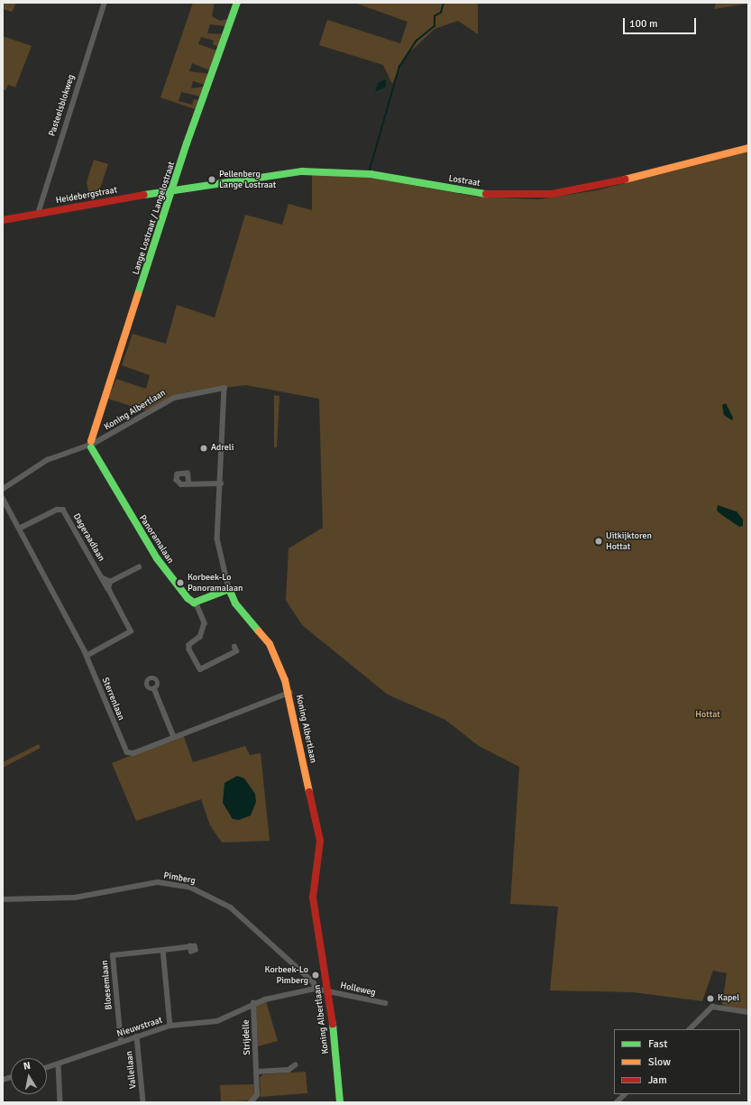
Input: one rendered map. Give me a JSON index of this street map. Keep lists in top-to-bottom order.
{
  "streets": {
    "street": [
      "Pasteelsblokweg",
      "Lostraat",
      "Heidebergstraat",
      "Lange Lostraat / Langelostraat",
      "Koning Albertlaan",
      "Dageraadlaan",
      "Panoramalaan",
      "Sterrenlaan",
      "Pimberg",
      "Bloesemlaan",
      "Holleweg",
      "Nieuwstraat",
      "Strijdelle",
      "Valleilaan"
    ]
  },
  "crossings": [
    ["Pasteelsblokweg", "Heidebergstraat"],
    ["Lostraat", "Heidebergstraat"],
    ["Lostraat", "Lange Lostraat / Langelostraat"],
    ["Heidebergstraat", "Lange Lostraat / Langelostraat"],
    ["Lange Lostraat / Langelostraat", "Koning Albertlaan"],
    ["Lange Lostraat / Langelostraat", "Panoramalaan"],
    ["Koning Albertlaan", "Panoramalaan"],
    ["Koning Albertlaan", "Sterrenlaan"],
    ["Koning Albertlaan", "Holleweg"],
    ["Koning Albertlaan", "Nieuwstraat"],
    ["Dageraadlaan", "Sterrenlaan"],
    ["Pimberg", "Nieuwstraat"],
    ["Bloesemlaan", "Nieuwstraat"],
    ["Holleweg", "Nieuwstraat"],
    ["Nieuwstraat", "Strijdelle"],
    ["Nieuwstraat", "Valleilaan"]
  ],
  "parks": ["Hottat"],
  "places": [
    "Pellenberg Lange Lostraat",
    "Adreli",
    "Uitkijktoren Hottat",
    "Korbeek-Lo Panoramalaan",
    "Korbeek-Lo Pimberg",
    "Kapel"
  ],
  "legend": ["Fast", "Slow", "Jam"],
  "scale_bar": "100 m",
  "north": "top"
}
